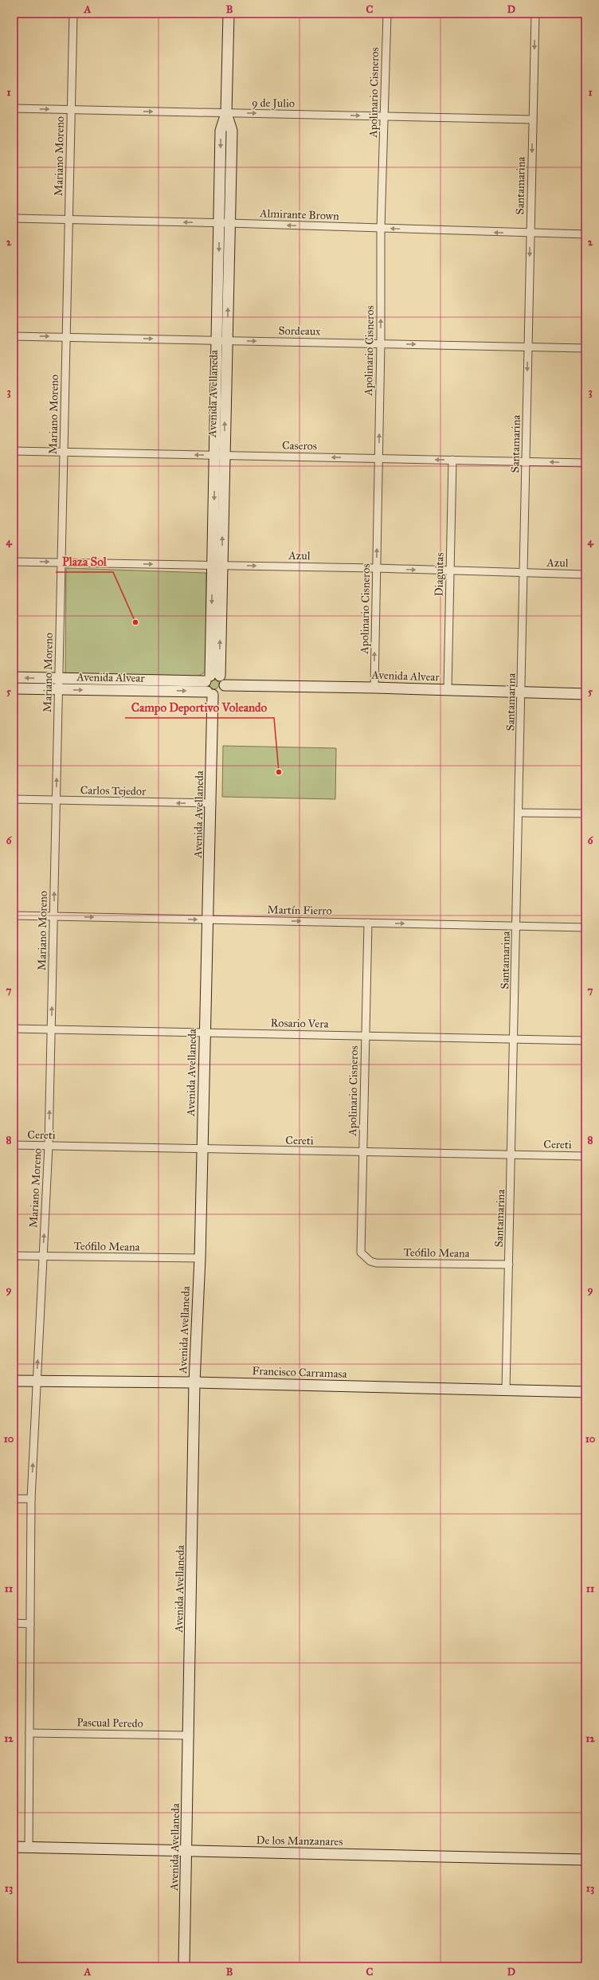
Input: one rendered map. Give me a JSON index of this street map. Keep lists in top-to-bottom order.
{
  "streets": {
    "street": [
      "Apolinario Cisneros",
      "9 de Julio",
      "Mariano Moreno",
      "Santamarina",
      "Almirante Brown",
      "Sordeaux",
      "Avenida Avellaneda",
      "Caseros",
      "Azul",
      "Diaguitas",
      "Avenida Alvear",
      "Carlos Tejedor",
      "Martín Fierro",
      "Rosario Vera",
      "Cereti",
      "Teófilo Meana",
      "Francisco Carramasa",
      "Pascual Peredo",
      "De los Manzanares"
    ]
  },
  "crossings": [
    ["Apolinario Cisneros", "9 de Julio"],
    ["Apolinario Cisneros", "Almirante Brown"],
    ["Apolinario Cisneros", "Sordeaux"],
    ["Apolinario Cisneros", "Caseros"],
    ["Apolinario Cisneros", "Azul"],
    ["Apolinario Cisneros", "Avenida Alvear"],
    ["Apolinario Cisneros", "Martín Fierro"],
    ["Apolinario Cisneros", "Rosario Vera"],
    ["Apolinario Cisneros", "Cereti"],
    ["Apolinario Cisneros", "Teófilo Meana"],
    ["9 de Julio", "Mariano Moreno"],
    ["9 de Julio", "Santamarina"],
    ["9 de Julio", "Avenida Avellaneda"],
    ["Mariano Moreno", "Almirante Brown"],
    ["Mariano Moreno", "Sordeaux"],
    ["Mariano Moreno", "Caseros"],
    ["Mariano Moreno", "Azul"],
    ["Mariano Moreno", "Avenida Alvear"],
    ["Mariano Moreno", "Carlos Tejedor"],
    ["Mariano Moreno", "Martín Fierro"],
    ["Mariano Moreno", "Rosario Vera"],
    ["Mariano Moreno", "Cereti"],
    ["Mariano Moreno", "Teófilo Meana"],
    ["Mariano Moreno", "Francisco Carramasa"],
    ["Mariano Moreno", "Pascual Peredo"],
    ["Mariano Moreno", "De los Manzanares"],
    ["Santamarina", "Almirante Brown"],
    ["Santamarina", "Sordeaux"],
    ["Santamarina", "Caseros"],
    ["Santamarina", "Azul"],
    ["Santamarina", "Avenida Alvear"],
    ["Santamarina", "Martín Fierro"],
    ["Santamarina", "Rosario Vera"],
    ["Santamarina", "Cereti"],
    ["Santamarina", "Teófilo Meana"],
    ["Santamarina", "Francisco Carramasa"],
    ["Almirante Brown", "Avenida Avellaneda"],
    ["Sordeaux", "Avenida Avellaneda"],
    ["Avenida Avellaneda", "Caseros"],
    ["Avenida Avellaneda", "Azul"],
    ["Avenida Avellaneda", "Avenida Alvear"],
    ["Avenida Avellaneda", "Carlos Tejedor"],
    ["Avenida Avellaneda", "Martín Fierro"],
    ["Avenida Avellaneda", "Rosario Vera"],
    ["Avenida Avellaneda", "Cereti"],
    ["Avenida Avellaneda", "Teófilo Meana"],
    ["Avenida Avellaneda", "Francisco Carramasa"],
    ["Avenida Avellaneda", "Pascual Peredo"],
    ["Avenida Avellaneda", "De los Manzanares"],
    ["Caseros", "Diaguitas"],
    ["Azul", "Diaguitas"],
    ["Diaguitas", "Avenida Alvear"]
  ],
  "one_way": [
    "Apolinario Cisneros",
    "9 de Julio",
    "Mariano Moreno",
    "Almirante Brown",
    "Sordeaux",
    "Caseros",
    "Azul",
    "Carlos Tejedor",
    "Martín Fierro"
  ],
  "places": ["Plaza Sol", "Campo Deportivo Voleando"],
  "grid": {
    "columns": [
      "A",
      "B",
      "C",
      "D"
    ],
    "rows": [
      "1",
      "2",
      "3",
      "4",
      "5",
      "6",
      "7",
      "8",
      "9",
      "10",
      "11",
      "12",
      "13"
    ]
  }
}
